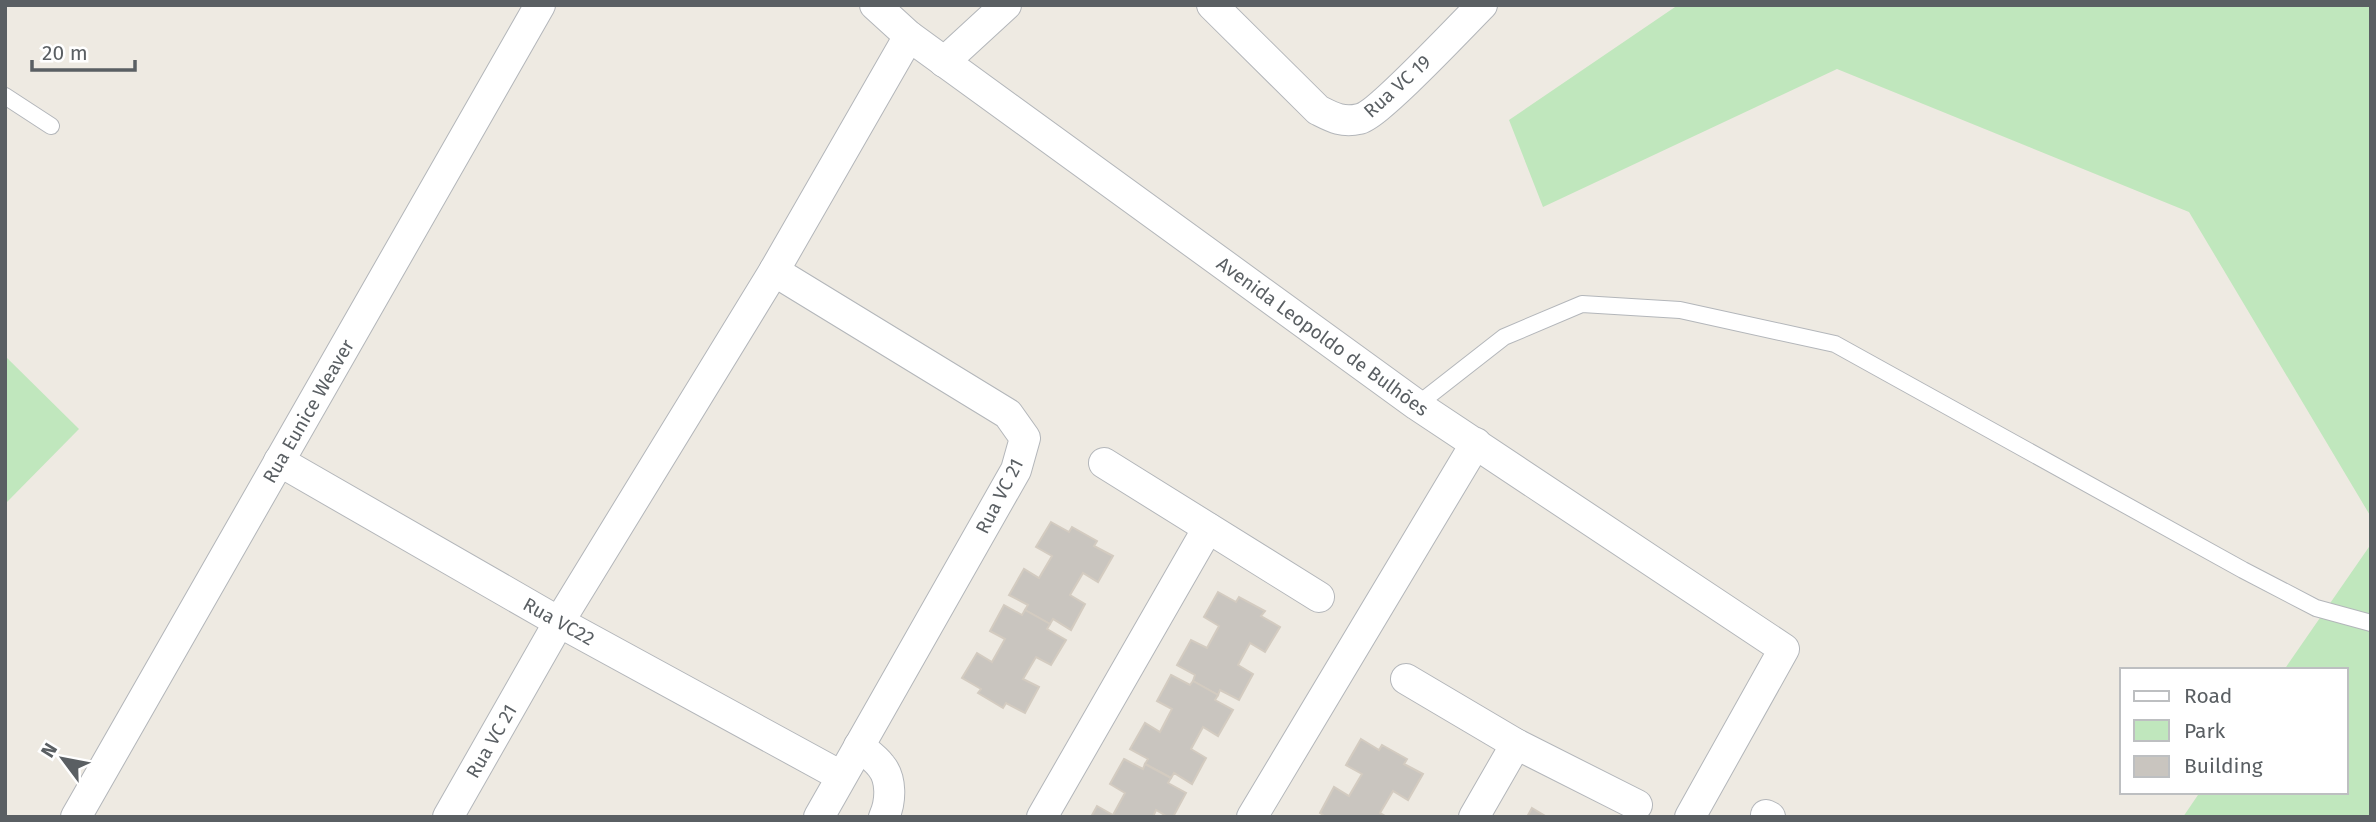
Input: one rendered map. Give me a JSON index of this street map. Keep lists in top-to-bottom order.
{
  "streets": {
    "street": [
      "Rua VC 19",
      "Avenida Leopoldo de Bulhões",
      "Rua Eunice Weaver",
      "Rua VC 21",
      "Rua VC22"
    ]
  },
  "crossings": [
    ["Avenida Leopoldo de Bulhões", "Rua VC 21"],
    ["Rua Eunice Weaver", "Rua VC22"],
    ["Rua VC 21", "Rua VC22"]
  ],
  "legend": ["Road", "Park", "Building"],
  "scale_bar": "20 m",
  "north": "top left"
}
